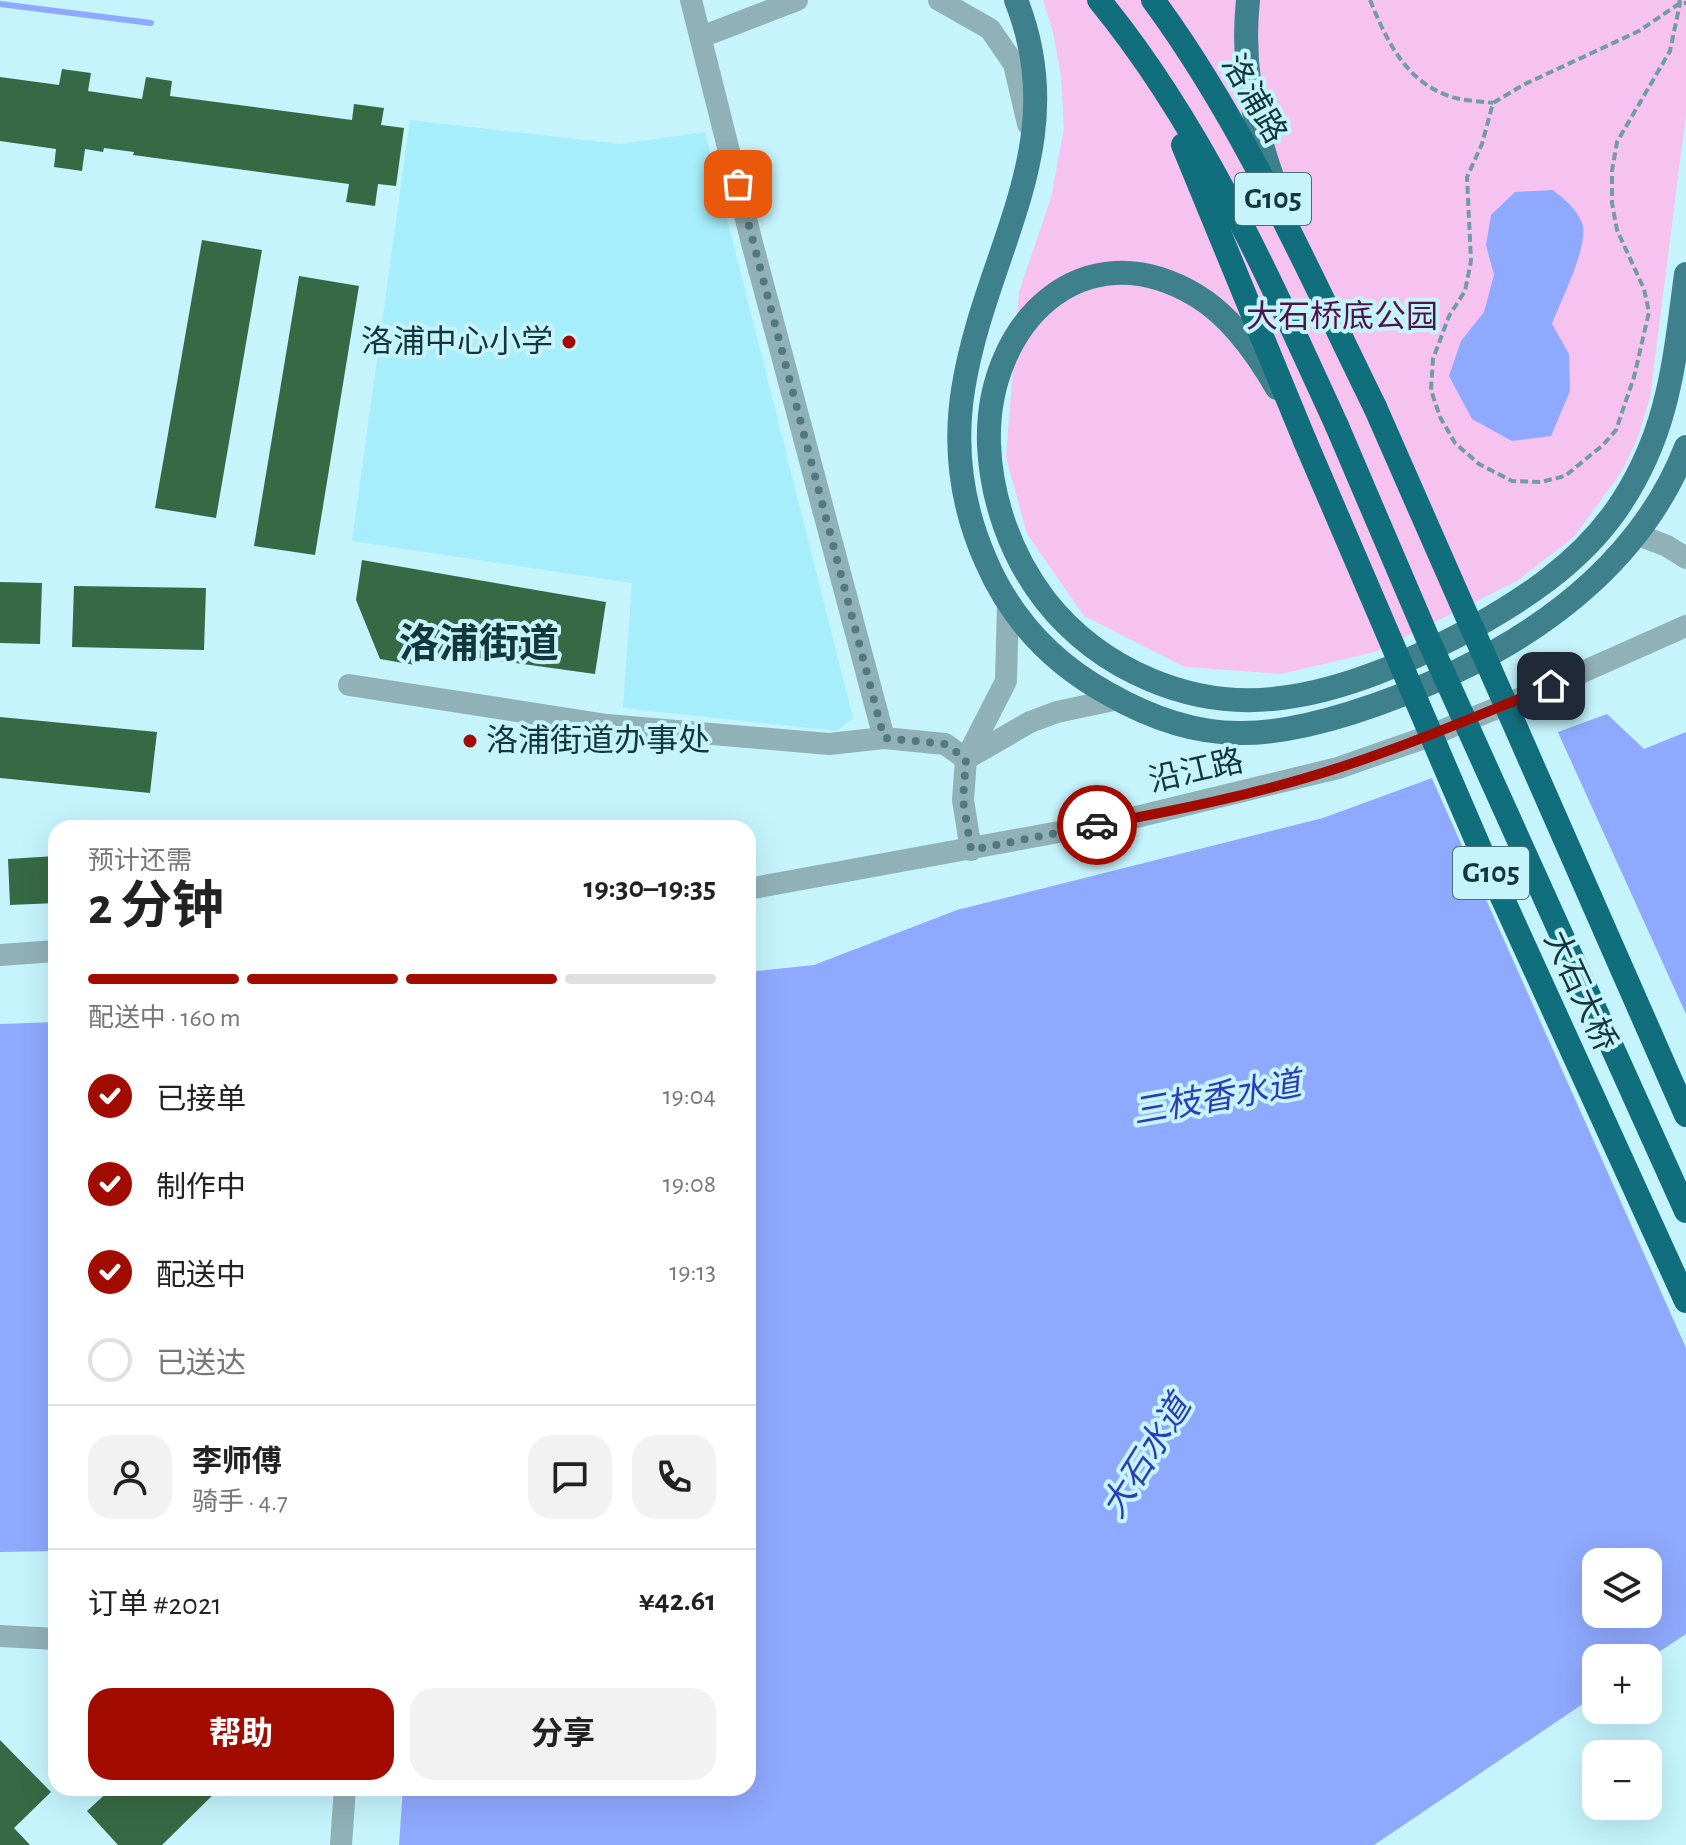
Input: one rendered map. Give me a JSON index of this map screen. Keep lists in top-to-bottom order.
{
  "streets": {
    "highway": ["洛浦路", "G105", "大石大桥"],
    "street": ["沿江路"]
  },
  "crossings": [
    ["洛浦路", "大石大桥"],
    ["G105", "大石大桥"]
  ],
  "districts": ["洛浦街道"],
  "water": ["三枝香水道", "大石水道"],
  "parks": ["大石桥底公园"],
  "places": ["洛浦中心小学", "洛浦街道办事处"],
  "page": {
    "heading": ["2 分钟", "预计还需", "19:30–19:35"],
    "panel": [
      "李师傅",
      "骑手 · 4.7",
      "订单 #2021",
      "¥42.61"
    ],
    "bar": "配送中 · 160 m",
    "list": [
      ["已接单", "19:04"],
      ["制作中", "19:08"],
      ["配送中", "19:13"],
      "已送达"
    ],
    "map_buttons": ["+", "−"],
    "buttons": ["帮助", "分享"]
  }
}
